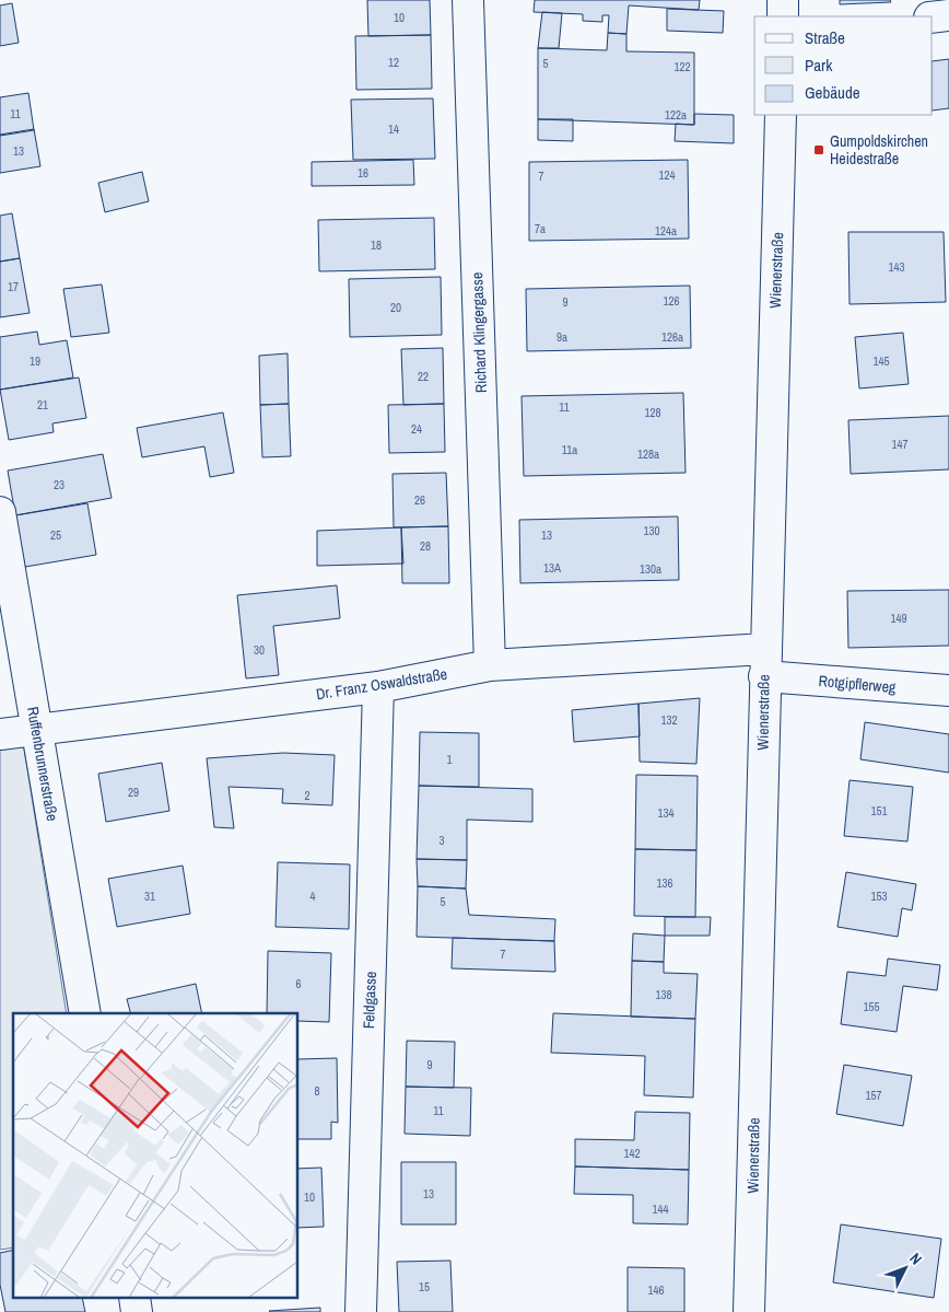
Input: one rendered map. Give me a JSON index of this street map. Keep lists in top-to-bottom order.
{
  "streets": {
    "street": [
      "Wienerstraße",
      "Richard Klingergasse",
      "Dr. Franz Oswaldstraße",
      "Rotgipflerweg",
      "Ruffenbrunnerstraße",
      "Feldgasse"
    ]
  },
  "crossings": [
    ["Wienerstraße", "Dr. Franz Oswaldstraße"],
    ["Wienerstraße", "Rotgipflerweg"],
    ["Richard Klingergasse", "Dr. Franz Oswaldstraße"],
    ["Dr. Franz Oswaldstraße", "Rotgipflerweg"],
    ["Dr. Franz Oswaldstraße", "Ruffenbrunnerstraße"],
    ["Dr. Franz Oswaldstraße", "Feldgasse"]
  ],
  "places": {
    "transit": ["Gumpoldskirchen Heidestraße"]
  },
  "house_numbers": [
    "10",
    "12",
    "5",
    "122",
    "11",
    "122a",
    "14",
    "13",
    "16",
    "124",
    "7",
    "7a",
    "124a",
    "18",
    "143",
    "17",
    "126",
    "9",
    "20",
    "9a",
    "126a",
    "19",
    "145",
    "22",
    "21",
    "11",
    "128",
    "24",
    "147",
    "11a",
    "128a",
    "23",
    "26",
    "130",
    "25",
    "13",
    "28",
    "13A",
    "130a",
    "149",
    "30",
    "132",
    "1",
    "29",
    "2",
    "151",
    "134",
    "3",
    "136",
    "31",
    "4",
    "153",
    "5",
    "7",
    "6",
    "138",
    "155",
    "9",
    "8",
    "157",
    "11",
    "142",
    "13",
    "10",
    "144",
    "15",
    "146"
  ],
  "legend": ["Straße", "Park", "Gebäude"],
  "north": "top right"
}
